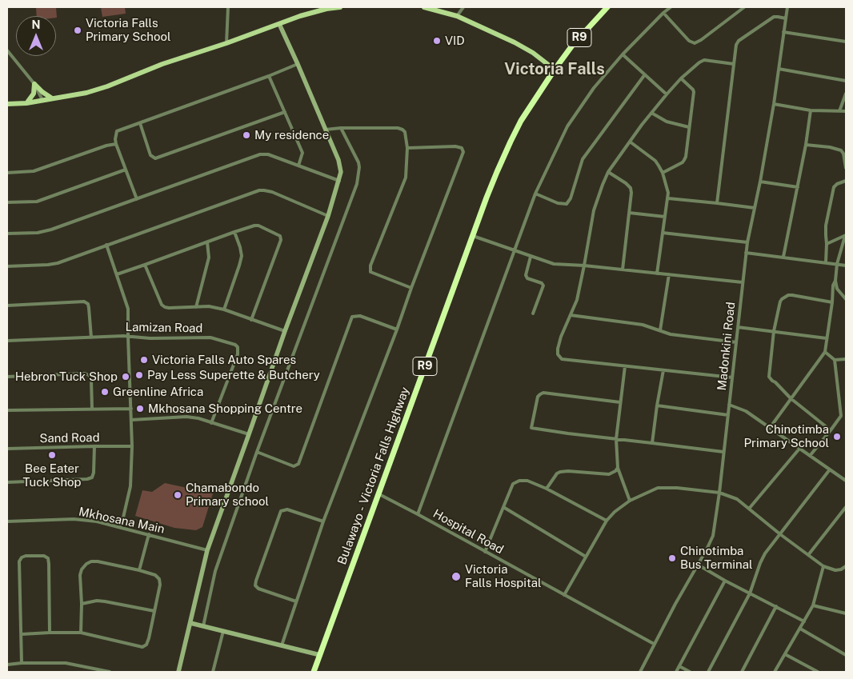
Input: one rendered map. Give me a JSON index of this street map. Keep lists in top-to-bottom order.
{
  "streets": {
    "highway": ["R9", "Bulawayo - Victoria Falls Highway"],
    "street": [
      "Lamizan Road",
      "Madonkini Road",
      "Sand Road",
      "Mkhosana Main",
      "Hospital Road"
    ]
  },
  "crossings": [
    ["R9", "Bulawayo - Victoria Falls Highway"],
    ["Madonkini Road", "Hospital Road"],
    ["Bulawayo - Victoria Falls Highway", "Hospital Road"]
  ],
  "districts": ["Victoria Falls"],
  "places": [
    "Victoria Falls Primary School",
    "VID",
    "My residence",
    "Victoria Falls Auto Spares",
    "Pay Less Superette & Butchery",
    "Hebron Tuck Shop",
    "Greenline Africa",
    "Mkhosana Shopping Centre",
    "Chinotimba Primary School",
    "Bee Eater Tuck Shop",
    "Chamabondo Primary school",
    "Chinotimba Bus Terminal",
    "Victoria Falls Hospital"
  ],
  "north": "top"
}
